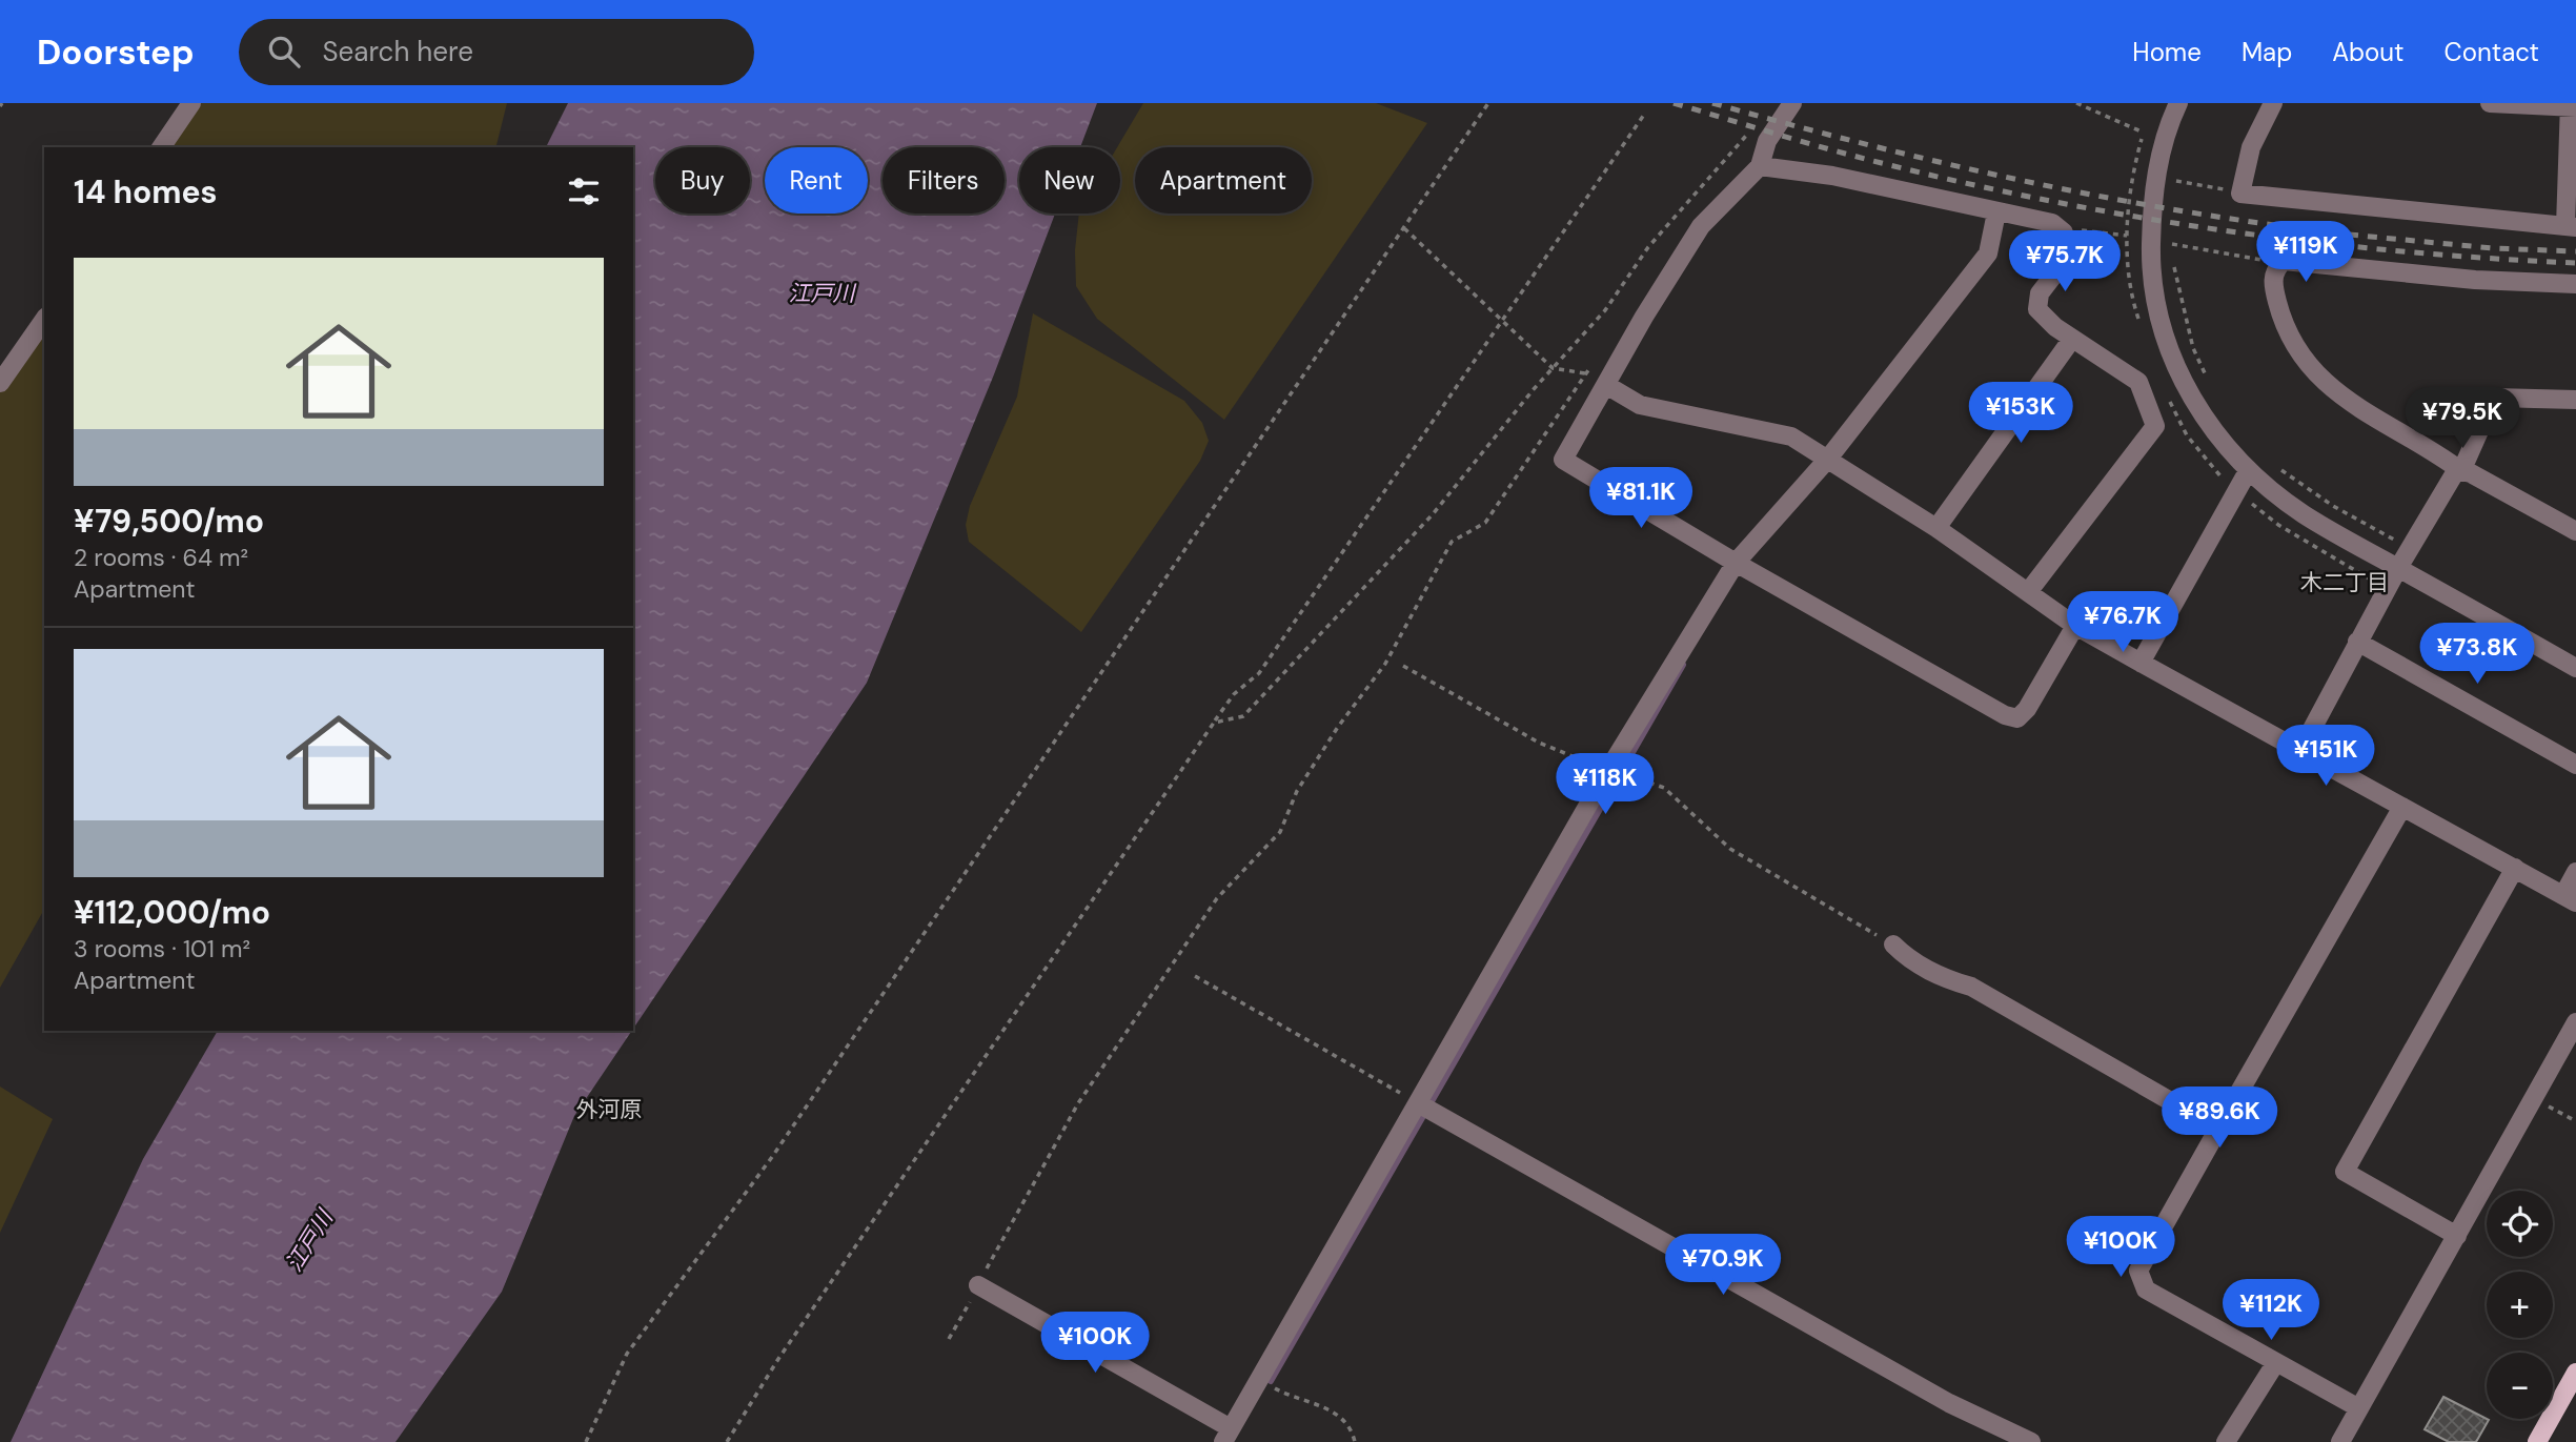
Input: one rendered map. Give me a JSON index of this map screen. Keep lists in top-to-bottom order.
{
  "districts": ["木二丁目", "外河原"],
  "water": ["江戸川"],
  "page": {
    "header": "Doorstep",
    "search": "Search here",
    "nav": [
      "Home",
      "Map",
      "About",
      "Contact"
    ],
    "chip": [
      "Buy",
      "Rent",
      "Filters",
      "New",
      "Apartment"
    ],
    "heading": "14 homes",
    "price": [
      "¥119K",
      "¥75.7K",
      "¥153K",
      "¥79.5K",
      "¥81.1K",
      "¥76.7K",
      "¥73.8K",
      "¥151K",
      "¥118K",
      "¥89.6K",
      "¥100K",
      "¥70.9K",
      "¥112K",
      "¥100K"
    ],
    "list": [
      {
        "name": "¥79,500/mo",
        "note": "2 rooms · 64 m² · Apartment"
      },
      {
        "name": "¥112,000/mo",
        "note": "3 rooms · 101 m² · Apartment"
      }
    ],
    "map_buttons": ["+", "−"]
  }
}
